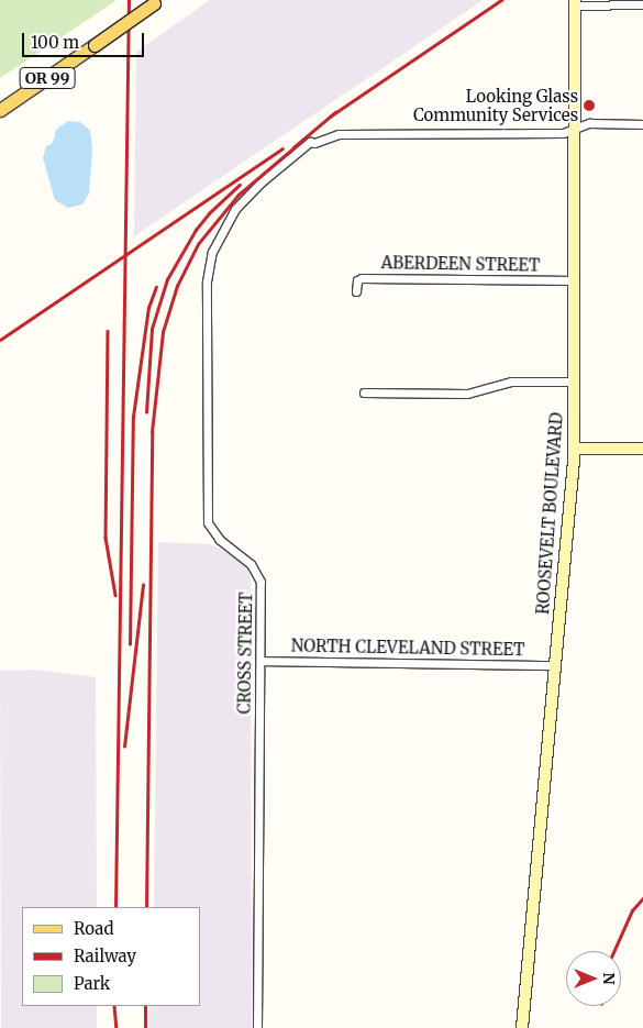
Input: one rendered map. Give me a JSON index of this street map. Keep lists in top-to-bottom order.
{
  "streets": {
    "main road": ["OR 99", "ROOSEVELT BOULEVARD"],
    "street": ["ABERDEEN STREET", "NORTH CLEVELAND STREET", "CROSS STREET"]
  },
  "crossings": [
    ["ABERDEEN STREET", "ROOSEVELT BOULEVARD"],
    ["ROOSEVELT BOULEVARD", "NORTH CLEVELAND STREET"],
    ["ROOSEVELT BOULEVARD", "CROSS STREET"],
    ["NORTH CLEVELAND STREET", "CROSS STREET"]
  ],
  "places": ["Looking Glass Community Services"],
  "legend": ["Road", "Railway", "Park"],
  "scale_bar": "100 m",
  "north": "right"
}
